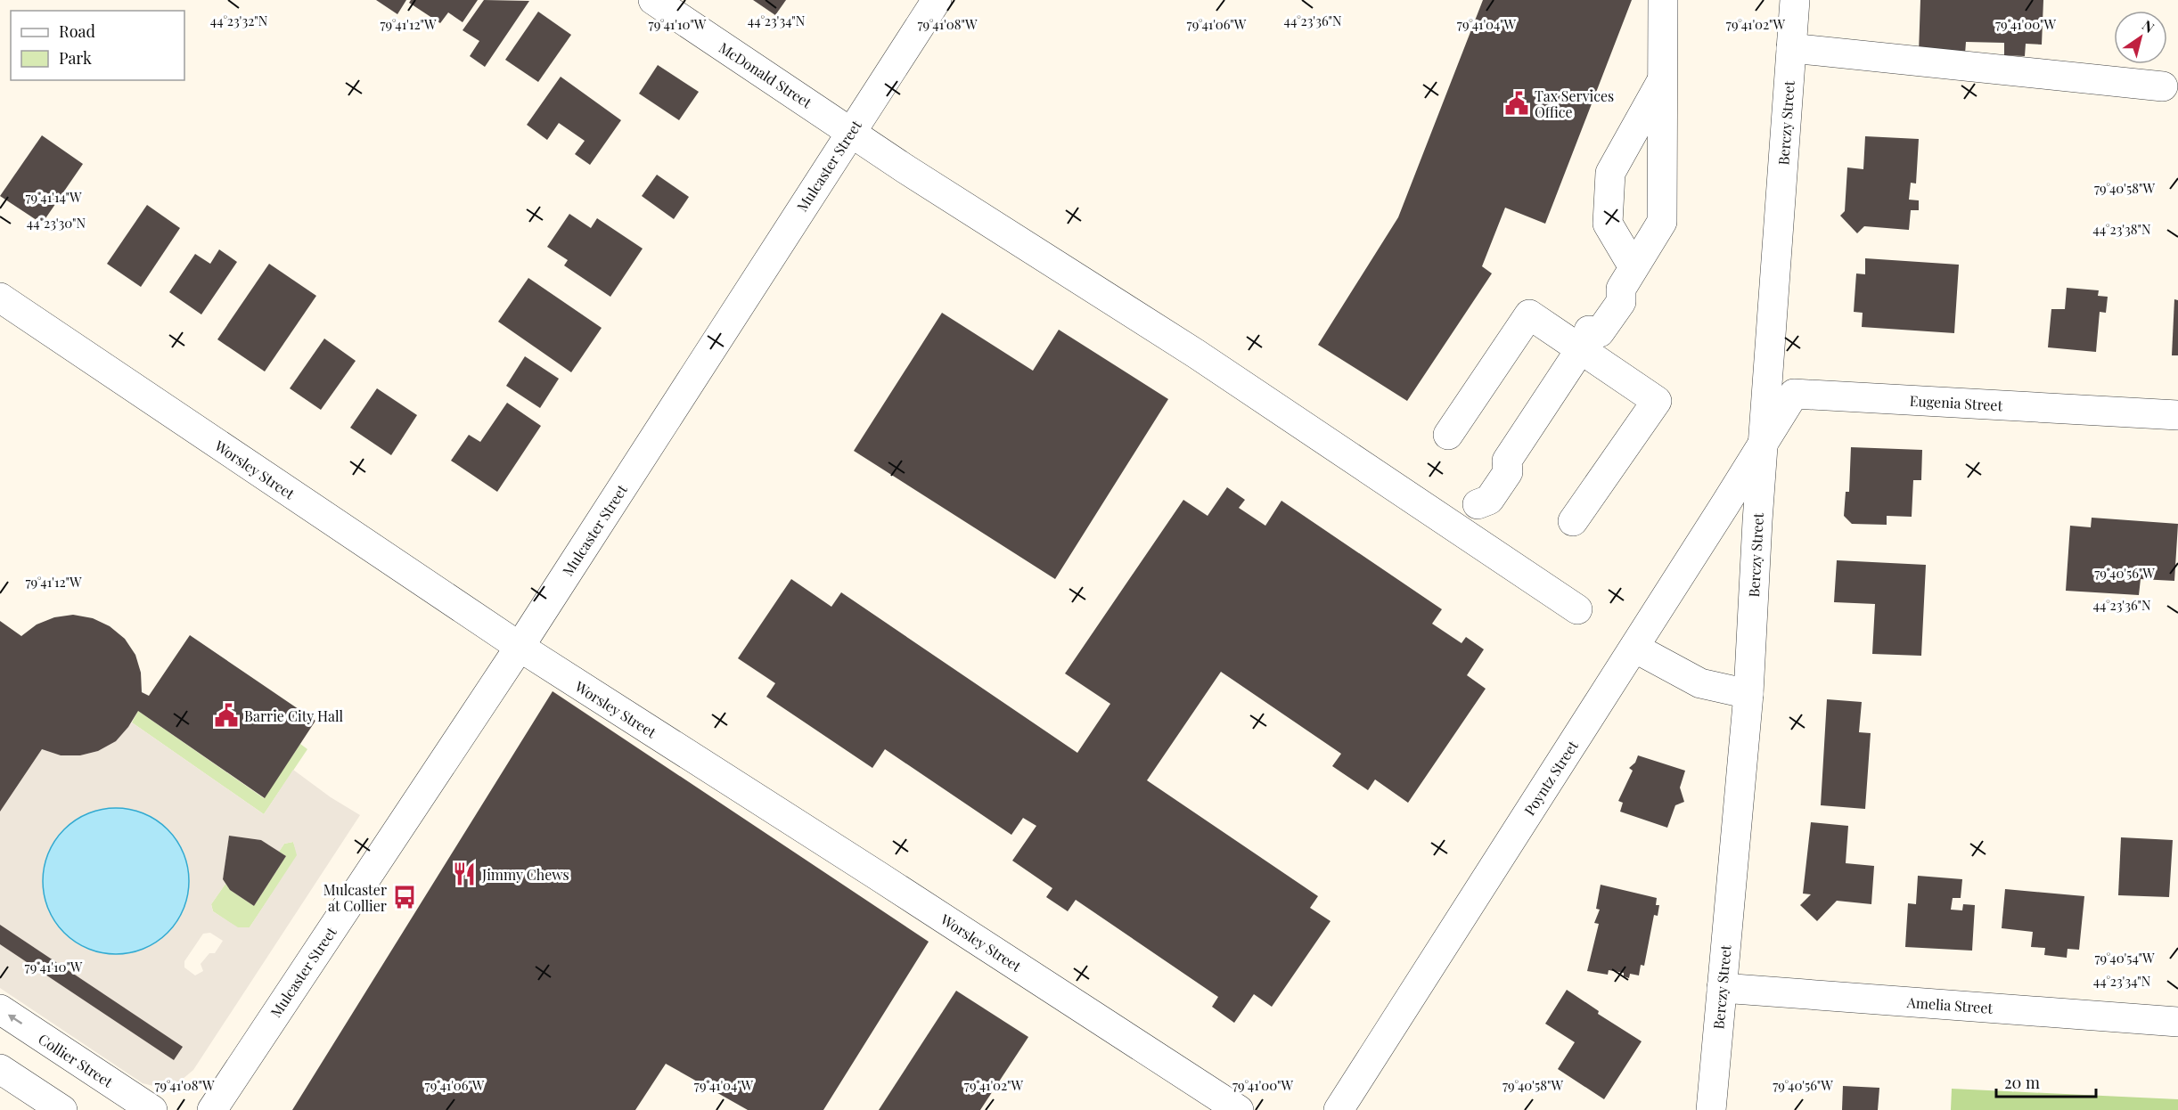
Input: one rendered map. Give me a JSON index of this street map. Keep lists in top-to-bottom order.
{
  "streets": {
    "street": [
      "McDonald Street",
      "Berczy Street",
      "Mulcaster Street",
      "Eugenia Street",
      "Worsley Street",
      "Poyntz Street",
      "Amelia Street",
      "Collier Street"
    ]
  },
  "crossings": [
    ["McDonald Street", "Mulcaster Street"],
    ["Berczy Street", "Eugenia Street"],
    ["Berczy Street", "Poyntz Street"],
    ["Berczy Street", "Amelia Street"],
    ["Mulcaster Street", "Worsley Street"],
    ["Eugenia Street", "Poyntz Street"]
  ],
  "places": {
    "public building": ["Tax Services Office", "Barrie City Hall"],
    "restaurant": ["Jimmy Chews"],
    "bus stop": ["Mulcaster at Collier"]
  },
  "legend": ["Road", "Park"],
  "scale_bar": "20 m",
  "north": "top right",
  "coordinates": [
    "44°23'32\"N",
    "44°23'34\"N",
    "44°23'36\"N",
    "79°41'12\"W",
    "79°41'10\"W",
    "79°41'08\"W",
    "79°41'06\"W",
    "79°41'04\"W",
    "79°41'02\"W",
    "79°41'00\"W",
    "79°40'58\"W",
    "79°41'14\"W",
    "44°23'30\"N",
    "44°23'38\"N",
    "79°40'56\"W",
    "79°40'54\"W"
  ]
}
